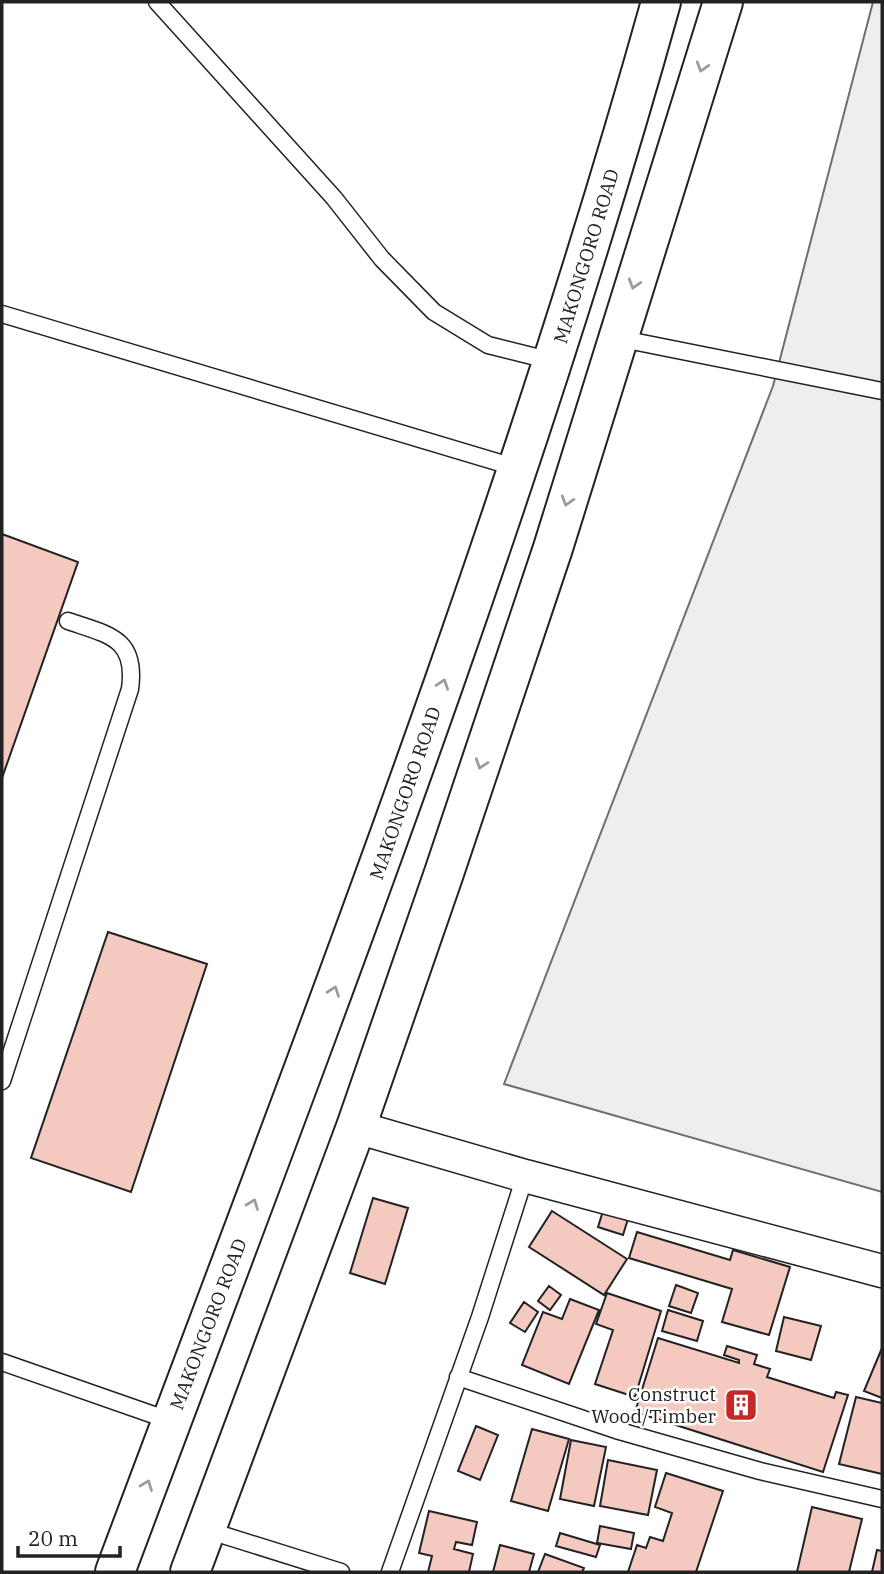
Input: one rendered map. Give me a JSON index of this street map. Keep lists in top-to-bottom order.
{
  "streets": {
    "main road": ["MAKONGORO ROAD"]
  },
  "places": {
    "building": ["Construct Wood/Timber"]
  },
  "scale_bar": "20 m"
}
